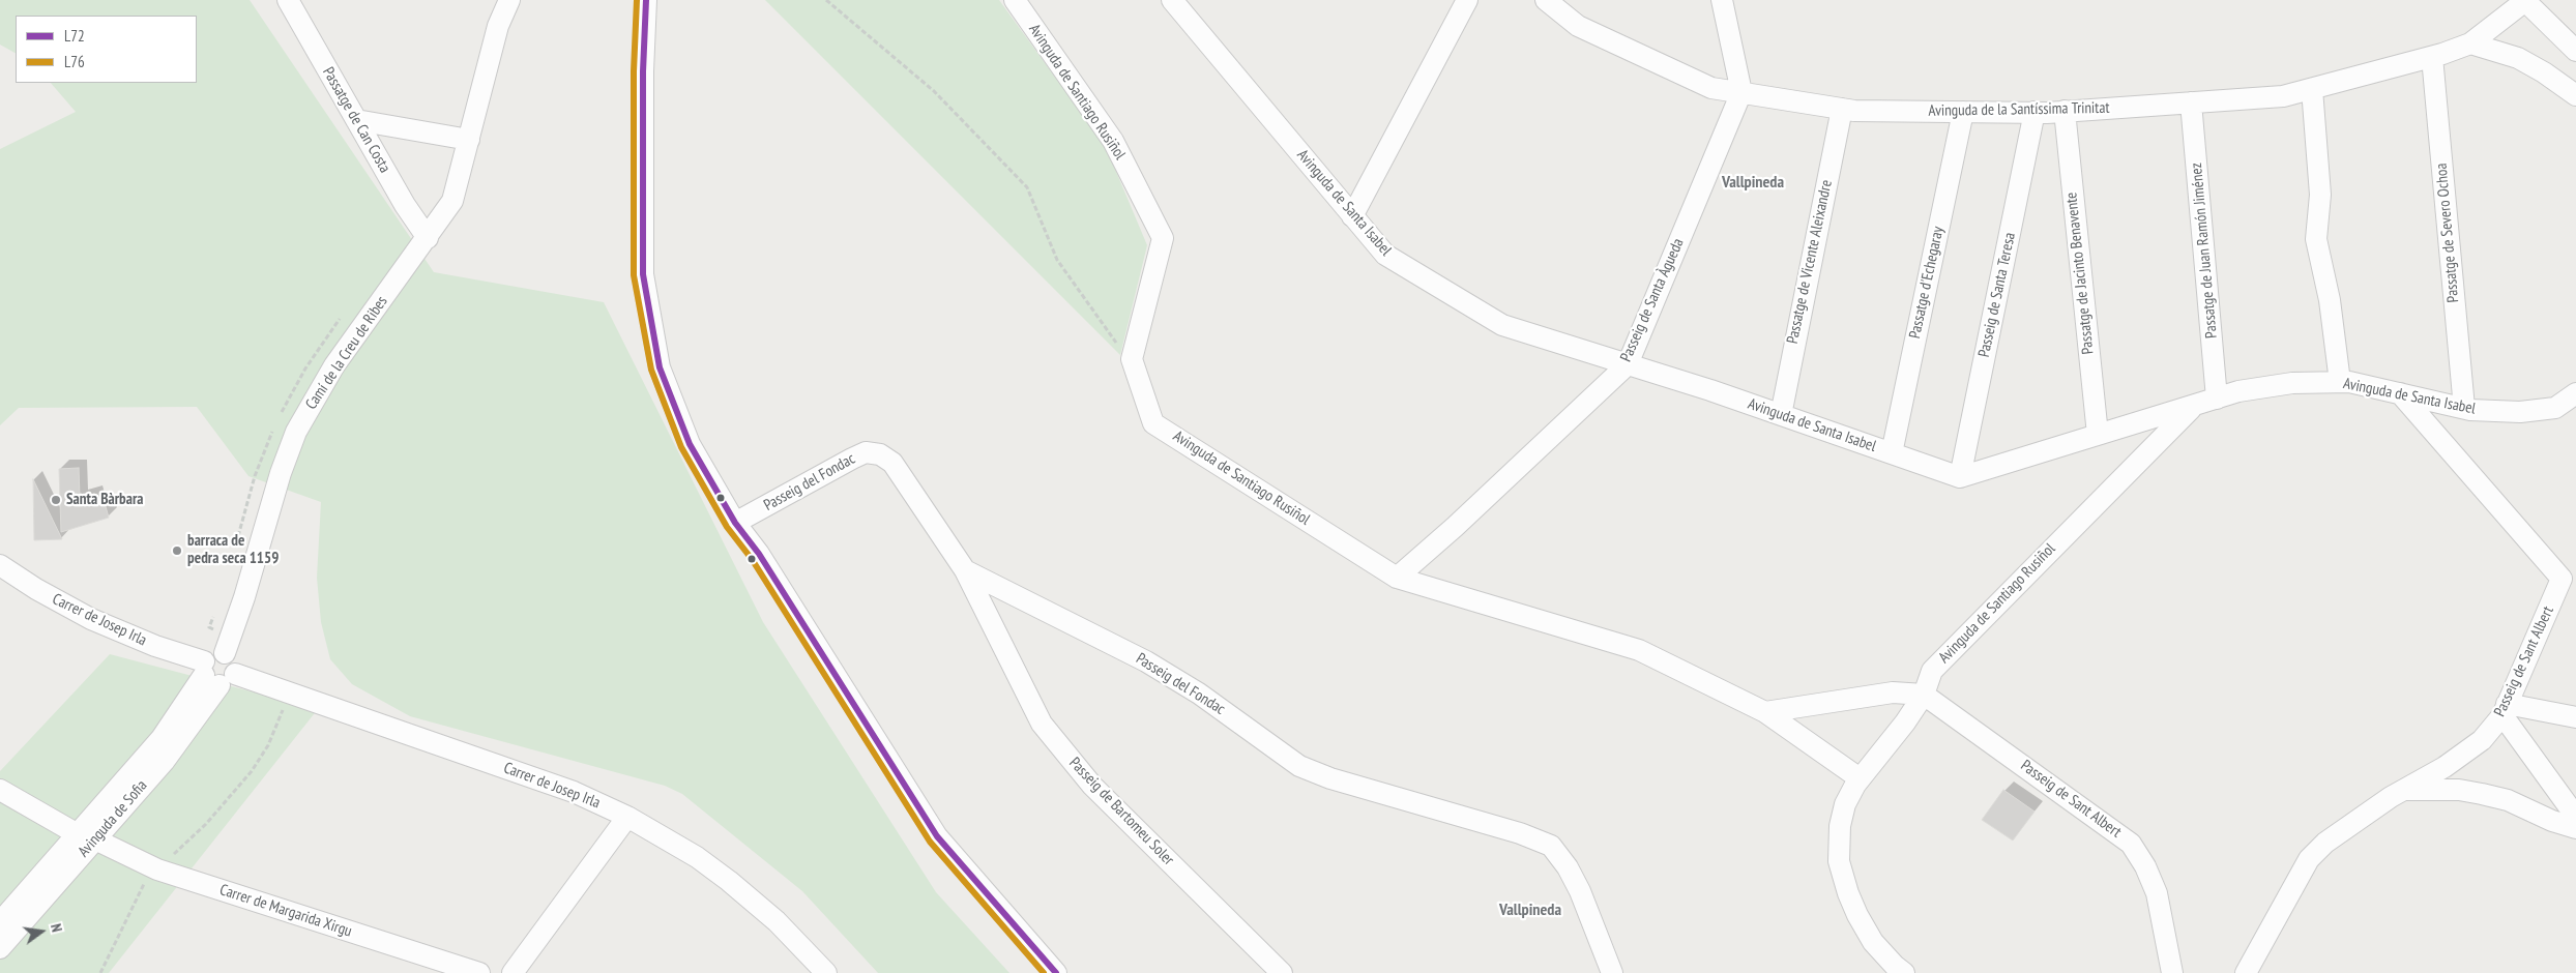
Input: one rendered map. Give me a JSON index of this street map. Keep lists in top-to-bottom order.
{
  "streets": {
    "street": [
      "Avinguda de Santiago Rusiñol",
      "Avinguda de la Santíssima Trinitat",
      "Passatge de Can Costa",
      "Avinguda de Santa Isabel",
      "Passatge de Severo Ochoa",
      "Passatge de Juan Ramón Jiménez",
      "Passatge de Vicente Aleixandre",
      "Passatge de Jacinto Benavente",
      "Passatge d'Echegaray",
      "Passeig de Santa Teresa",
      "Passeig de Santa Àgueda",
      "Camí de la Creu de Ribes",
      "Passeig del Fondac",
      "Carrer de Josep Irla",
      "Passeig de Sant Albert",
      "Passeig de Bartomeu Soler",
      "Avinguda de Sofia",
      "Carrer de Margarida Xirgu"
    ]
  },
  "crossings": [
    ["Avinguda de Santiago Rusiñol", "Avinguda de Santa Isabel"],
    ["Avinguda de Santiago Rusiñol", "Passeig de Santa Àgueda"],
    ["Avinguda de Santiago Rusiñol", "Passeig de Sant Albert"],
    ["Avinguda de la Santíssima Trinitat", "Passatge de Severo Ochoa"],
    ["Avinguda de la Santíssima Trinitat", "Passatge de Juan Ramón Jiménez"],
    ["Avinguda de la Santíssima Trinitat", "Passatge de Vicente Aleixandre"],
    ["Avinguda de la Santíssima Trinitat", "Passatge de Jacinto Benavente"],
    ["Avinguda de la Santíssima Trinitat", "Passatge d'Echegaray"],
    ["Avinguda de la Santíssima Trinitat", "Passeig de Santa Teresa"],
    ["Avinguda de la Santíssima Trinitat", "Passeig de Santa Àgueda"],
    ["Passatge de Can Costa", "Camí de la Creu de Ribes"],
    ["Avinguda de Santa Isabel", "Passatge de Severo Ochoa"],
    ["Avinguda de Santa Isabel", "Passatge de Juan Ramón Jiménez"],
    ["Avinguda de Santa Isabel", "Passatge de Vicente Aleixandre"],
    ["Avinguda de Santa Isabel", "Passatge de Jacinto Benavente"],
    ["Avinguda de Santa Isabel", "Passatge d'Echegaray"],
    ["Avinguda de Santa Isabel", "Passeig de Santa Teresa"],
    ["Avinguda de Santa Isabel", "Passeig de Santa Àgueda"],
    ["Avinguda de Santa Isabel", "Passeig de Sant Albert"],
    ["Camí de la Creu de Ribes", "Carrer de Josep Irla"],
    ["Camí de la Creu de Ribes", "Avinguda de Sofia"],
    ["Passeig del Fondac", "Passeig de Bartomeu Soler"],
    ["Carrer de Josep Irla", "Avinguda de Sofia"],
    ["Avinguda de Sofia", "Carrer de Margarida Xirgu"]
  ],
  "districts": ["Vallpineda", "Vallpineda"],
  "places": ["Santa Bàrbara", "barraca de pedra seca 1159"],
  "lines": ["transit line L72", "transit line L76"],
  "legend": ["L72", "L76"],
  "north": "right"
}
